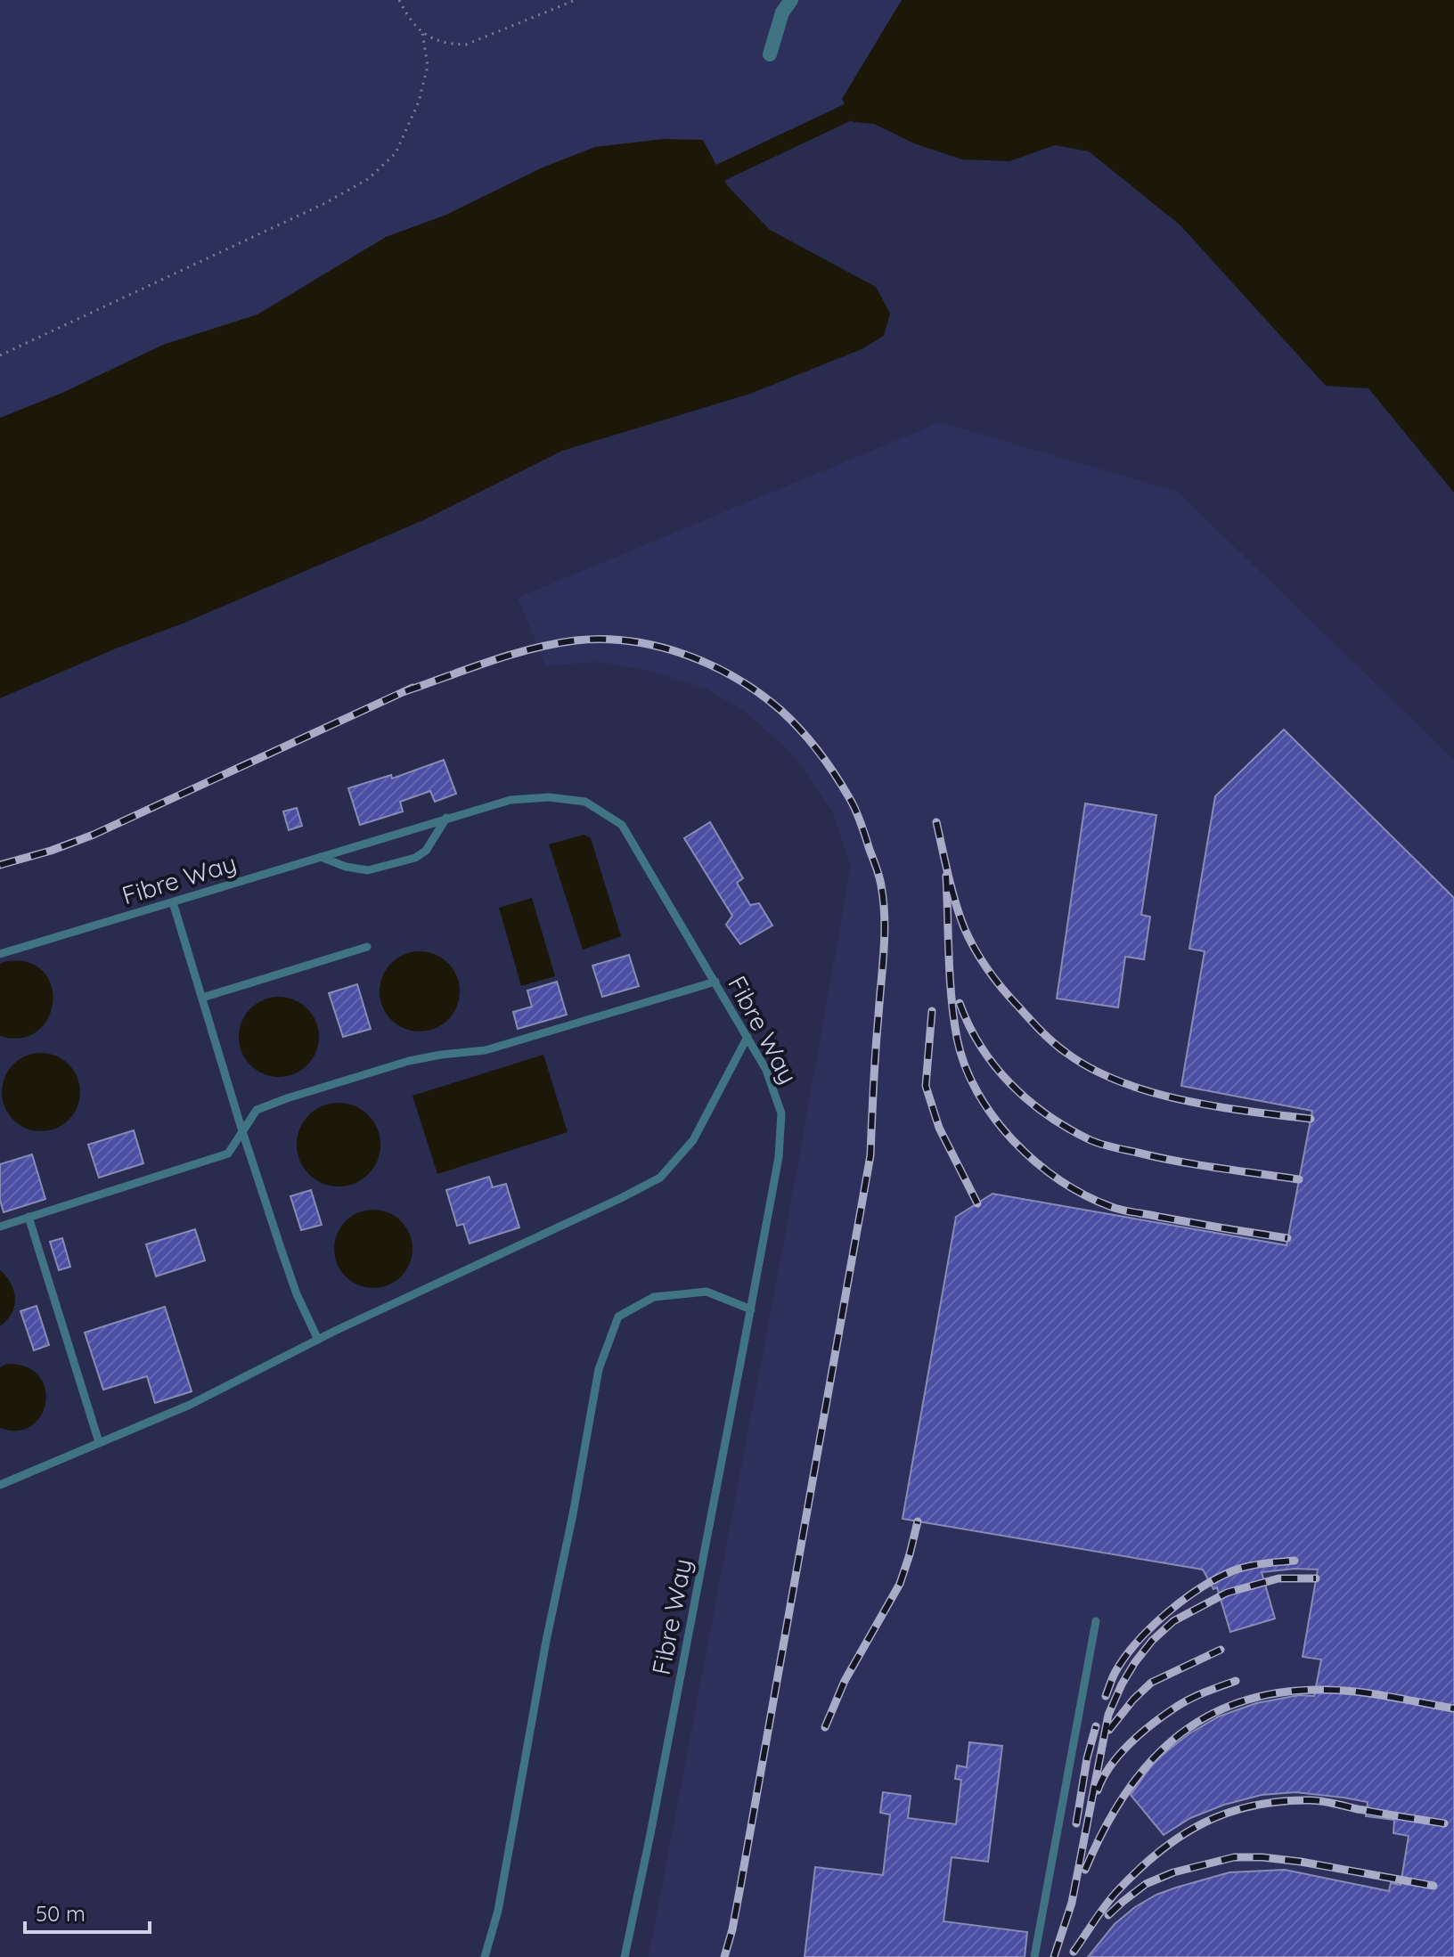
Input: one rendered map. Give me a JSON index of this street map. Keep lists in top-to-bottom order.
{
  "streets": {
    "lane": ["Fibre Way"]
  },
  "scale_bar": "50 m"
}
